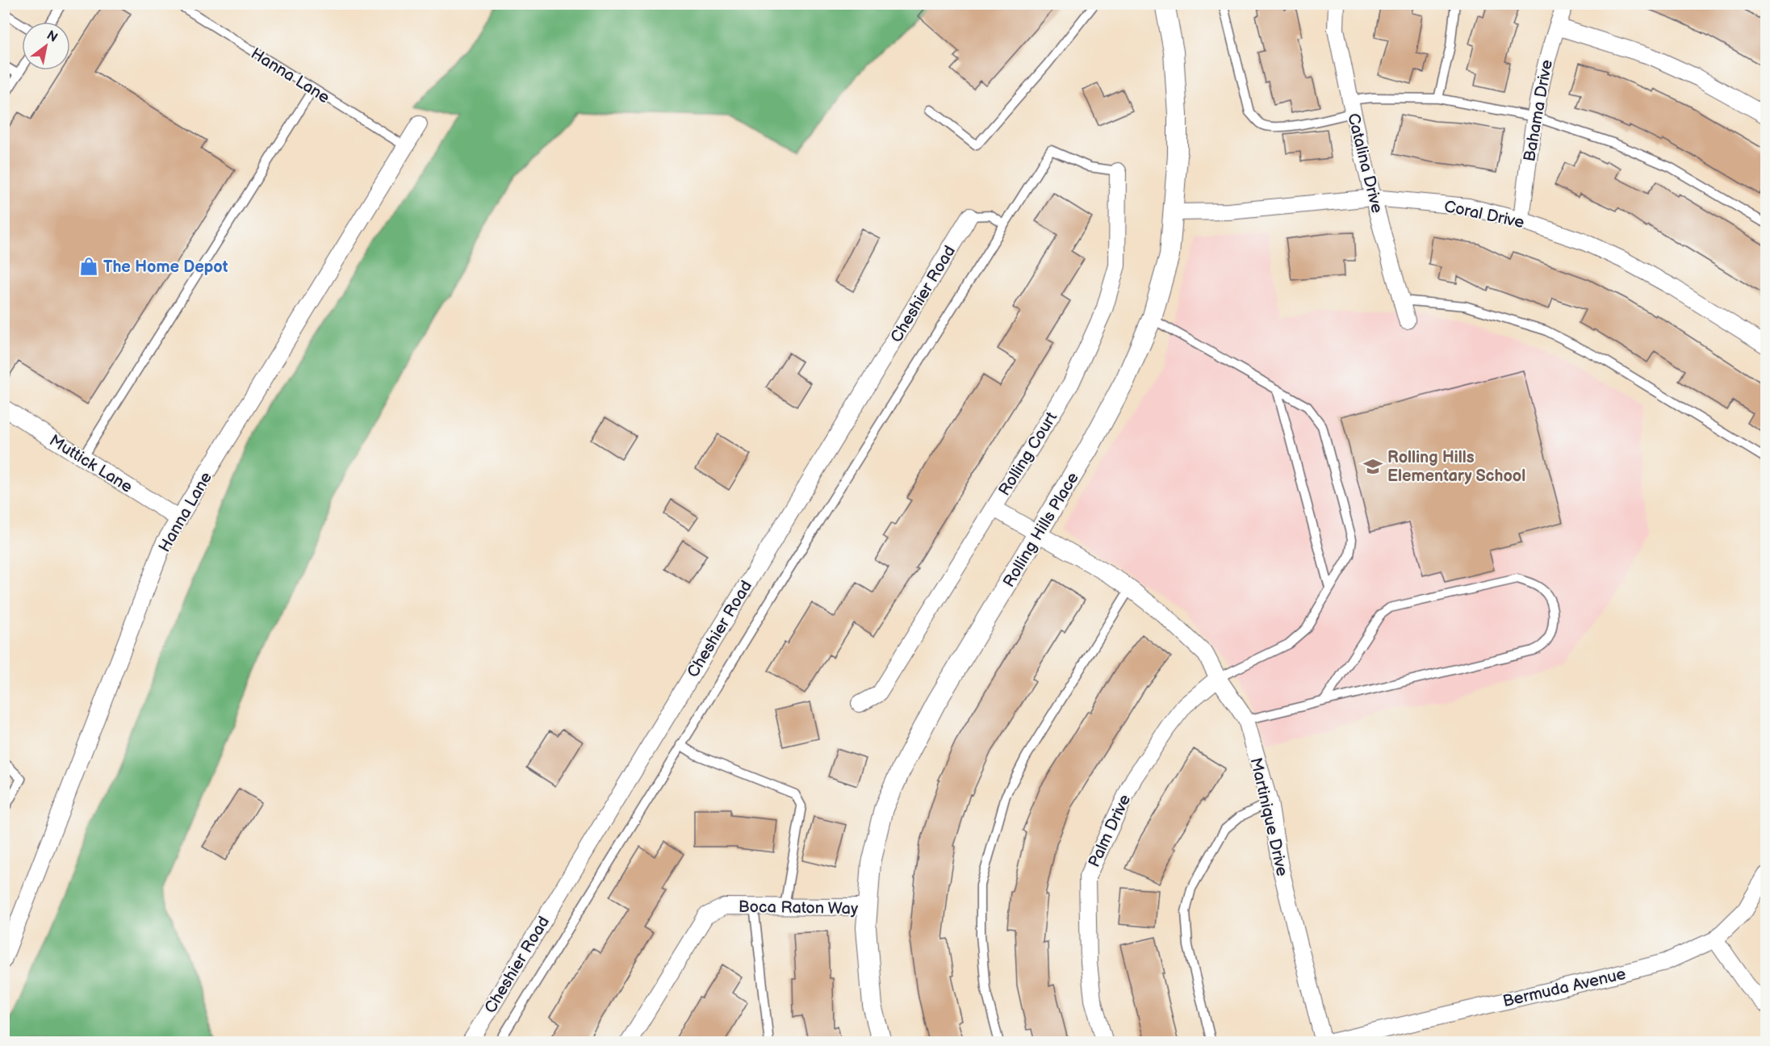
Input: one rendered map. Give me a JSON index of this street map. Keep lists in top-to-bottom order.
{
  "streets": {
    "street": [
      "Hanna Lane",
      "Bahama Drive",
      "Catalina Drive",
      "Coral Drive",
      "Cheshier Road",
      "Rolling Court",
      "Muttick Lane",
      "Rolling Hills Place",
      "Martinique Drive",
      "Palm Drive",
      "Boca Raton Way",
      "Bermuda Avenue"
    ]
  },
  "crossings": [
    ["Hanna Lane", "Muttick Lane"],
    ["Bahama Drive", "Coral Drive"],
    ["Catalina Drive", "Coral Drive"],
    ["Coral Drive", "Rolling Hills Place"],
    ["Rolling Court", "Martinique Drive"],
    ["Rolling Hills Place", "Martinique Drive"],
    ["Rolling Hills Place", "Boca Raton Way"],
    ["Martinique Drive", "Palm Drive"]
  ],
  "places": {
    "shop": ["The Home Depot"],
    "school or university": ["Rolling Hills Elementary School"]
  },
  "north": "top right"
}
